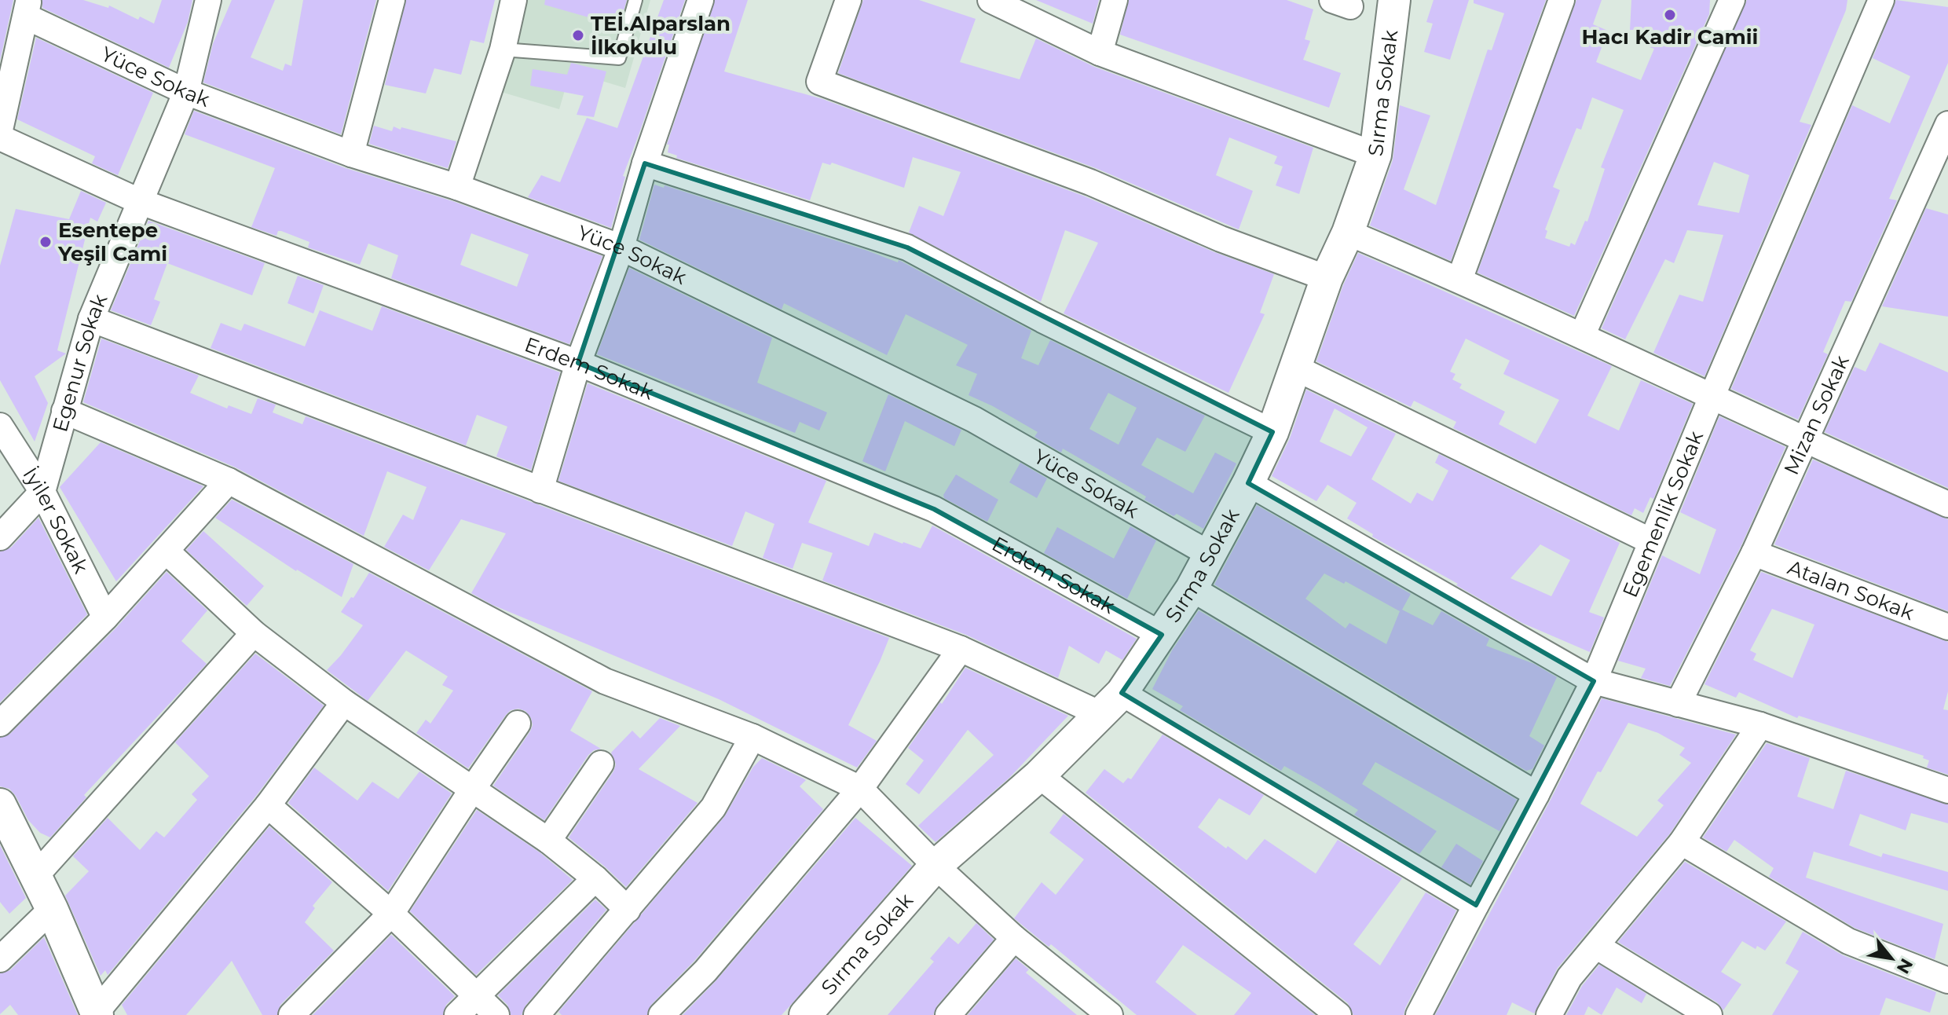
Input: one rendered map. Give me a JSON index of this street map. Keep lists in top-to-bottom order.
{
  "streets": {
    "street": [
      "Yüce Sokak",
      "Sırma Sokak",
      "Egenur Sokak",
      "Erdem Sokak",
      "Mizan Sokak",
      "Egemenlik Sokak",
      "İyiler Sokak",
      "Atalan Sokak"
    ]
  },
  "crossings": [
    ["Yüce Sokak", "Sırma Sokak"],
    ["Yüce Sokak", "Egenur Sokak"],
    ["Sırma Sokak", "Erdem Sokak"],
    ["Egenur Sokak", "Erdem Sokak"],
    ["Egenur Sokak", "İyiler Sokak"],
    ["Mizan Sokak", "Atalan Sokak"]
  ],
  "places": ["Hacı Kadir Camii", "TEİ.Alparslan İlkokulu", "Esentepe Yeşil Cami"],
  "north": "bottom right"
}
